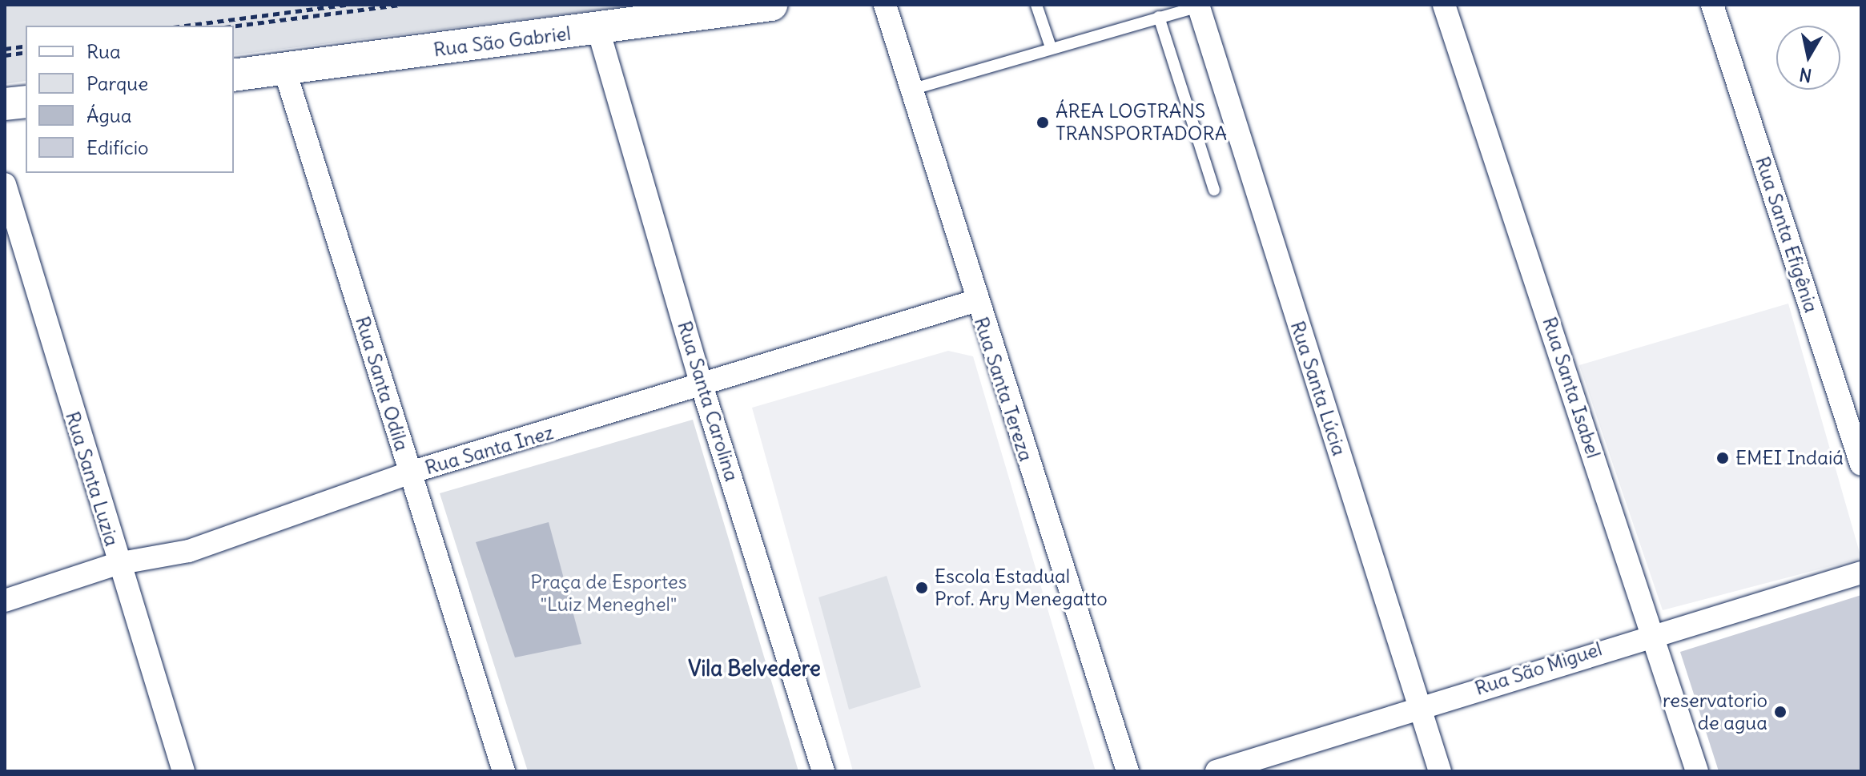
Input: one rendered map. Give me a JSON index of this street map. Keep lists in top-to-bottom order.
{
  "streets": {
    "main road": ["Rua São Gabriel"],
    "street": [
      "Rua Santa Efigênia",
      "Rua Santa Odila",
      "Rua Santa Isabel",
      "Rua Santa Lúcia",
      "Rua Santa Tereza",
      "Rua Santa Carolina",
      "Rua Santa Inez",
      "Rua Santa Luzia",
      "Rua São Miguel"
    ]
  },
  "crossings": [
    ["Rua São Gabriel", "Rua Santa Odila"],
    ["Rua São Gabriel", "Rua Santa Carolina"],
    ["Rua Santa Odila", "Rua Santa Inez"],
    ["Rua Santa Isabel", "Rua São Miguel"],
    ["Rua Santa Lúcia", "Rua São Miguel"],
    ["Rua Santa Tereza", "Rua Santa Inez"],
    ["Rua Santa Carolina", "Rua Santa Inez"],
    ["Rua Santa Inez", "Rua Santa Luzia"]
  ],
  "districts": ["Vila Belvedere"],
  "parks": ["Praça de Esportes \"Luiz Meneghel\""],
  "places": [
    "ÁREA LOGTRANS TRANSPORTADORA",
    "EMEI Indaiá",
    "Escola Estadual Prof. Ary Menegatto",
    "reservatorio de agua"
  ],
  "legend": [
    "Rua",
    "Parque",
    "Água",
    "Edifício"
  ],
  "north": "bottom"
}
